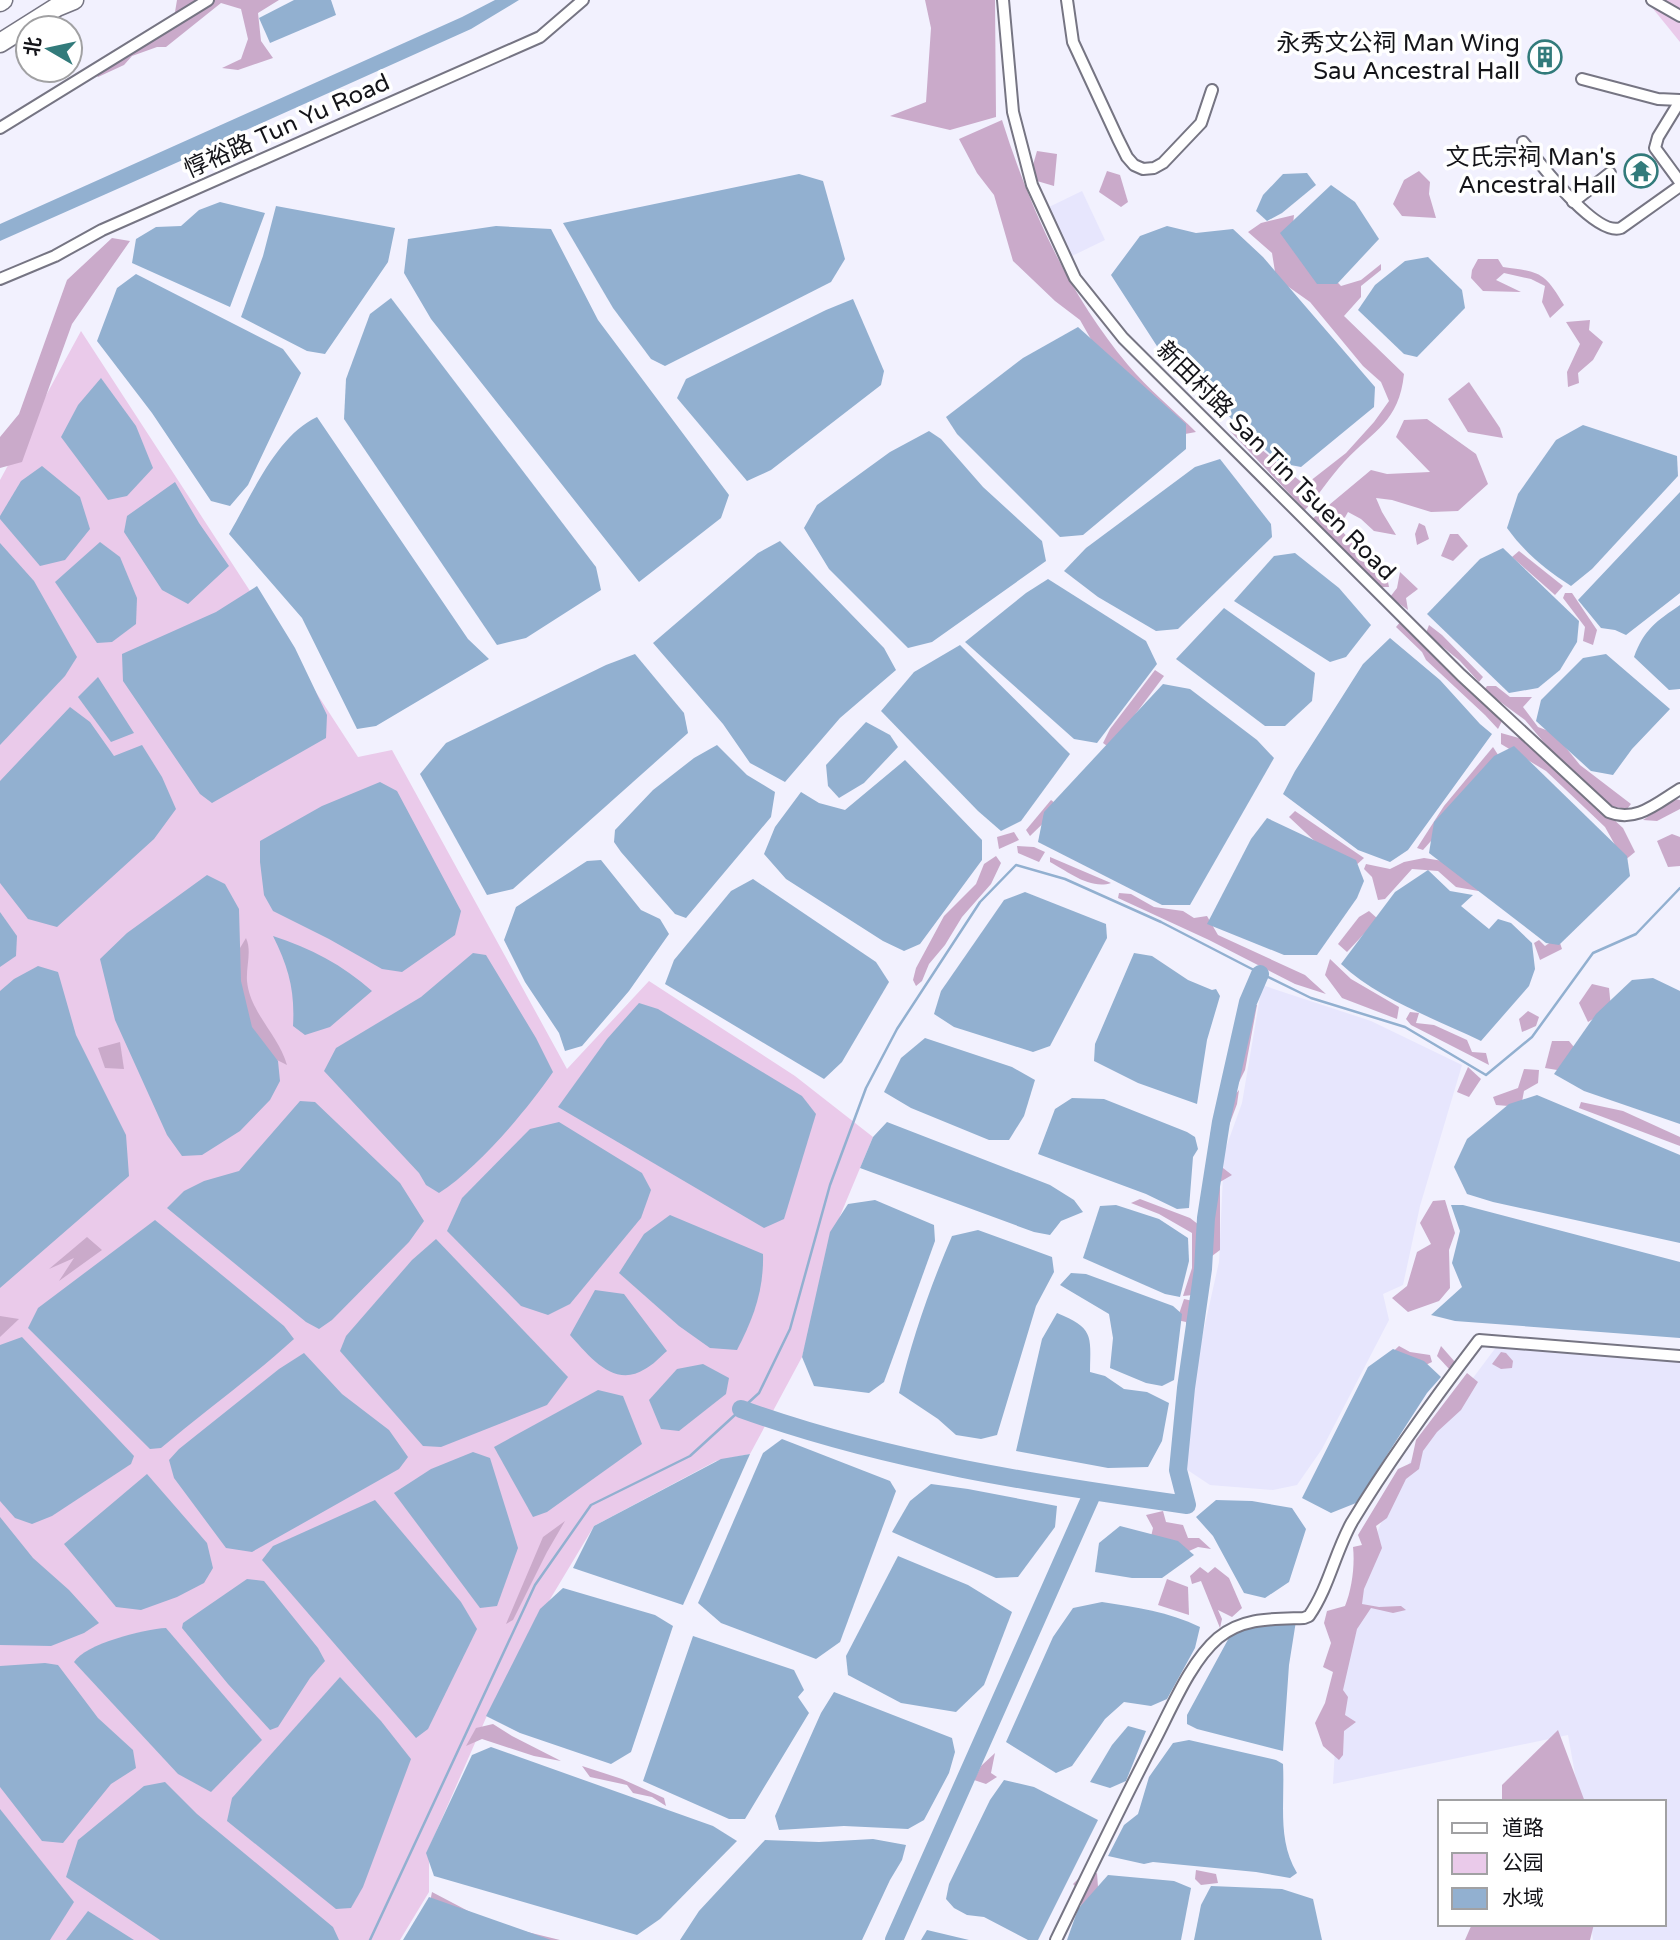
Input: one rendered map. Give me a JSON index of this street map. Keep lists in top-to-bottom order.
{
  "streets": {
    "street": ["惇裕路 Tun Yu Road", "新田村路 San Tin Tsuen Road"]
  },
  "places": {
    "building": ["永秀文公祠 Man Wing Sau Ancestral Hall"],
    "temple": ["文氏宗祠 Man's Ancestral Hall"]
  },
  "legend": ["道路", "公园", "水域"],
  "north": "left"
}
